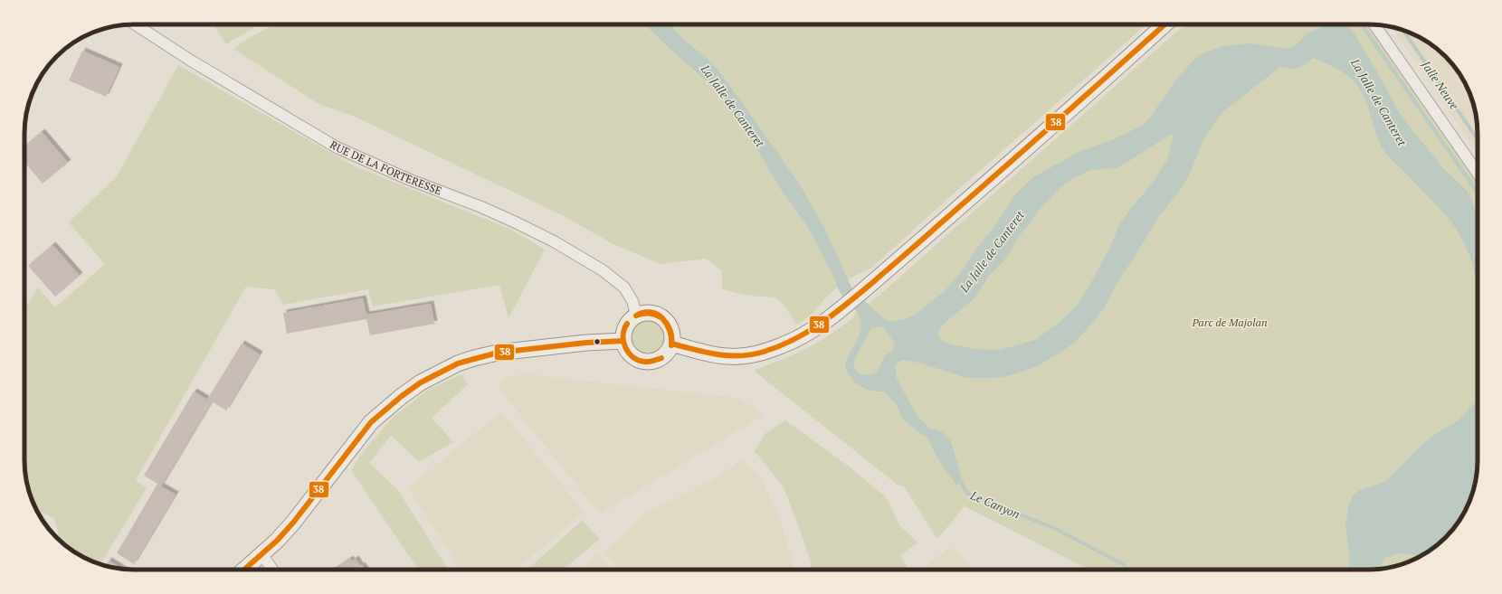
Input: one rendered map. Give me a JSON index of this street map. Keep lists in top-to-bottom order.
{
  "streets": {
    "street": ["RUE DE LA FORTERESSE"]
  },
  "water": ["Jalle Neuve", "La Jalle de Canteret", "Le Canyon"],
  "parks": ["Parc de Majolan"],
  "lines": ["transit line 38"]
}
